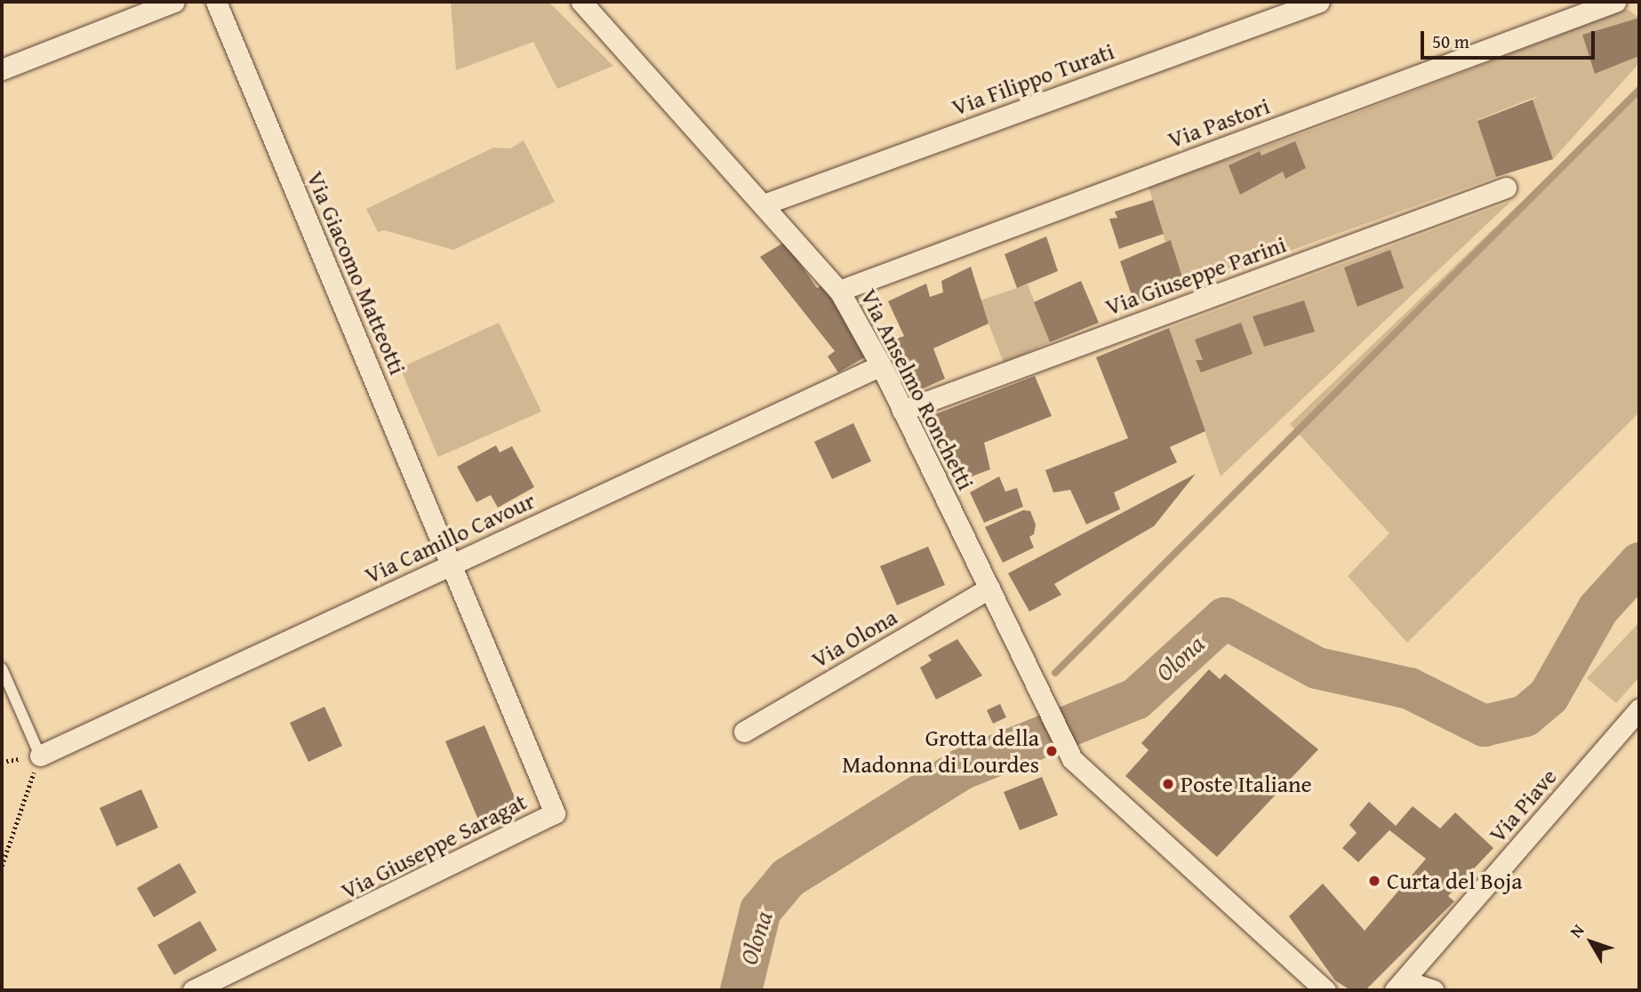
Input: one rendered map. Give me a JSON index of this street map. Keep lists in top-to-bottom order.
{
  "streets": {
    "street": [
      "Via Filippo Turati",
      "Via Pastori",
      "Via Giacomo Matteotti",
      "Via Giuseppe Parini",
      "Via Anselmo Ronchetti",
      "Via Camillo Cavour",
      "Via Olona",
      "Via Piave",
      "Via Giuseppe Saragat"
    ]
  },
  "crossings": [
    ["Via Filippo Turati", "Via Anselmo Ronchetti"],
    ["Via Pastori", "Via Anselmo Ronchetti"],
    ["Via Giacomo Matteotti", "Via Camillo Cavour"],
    ["Via Giacomo Matteotti", "Via Giuseppe Saragat"],
    ["Via Giuseppe Parini", "Via Anselmo Ronchetti"],
    ["Via Anselmo Ronchetti", "Via Camillo Cavour"],
    ["Via Anselmo Ronchetti", "Via Olona"],
    ["Via Camillo Cavour", "Via Giuseppe Saragat"]
  ],
  "water": ["Olona"],
  "places": ["Grotta della Madonna di Lourdes", "Poste Italiane", "Curta del Boja"],
  "scale_bar": "50 m",
  "north": "top left"
}
